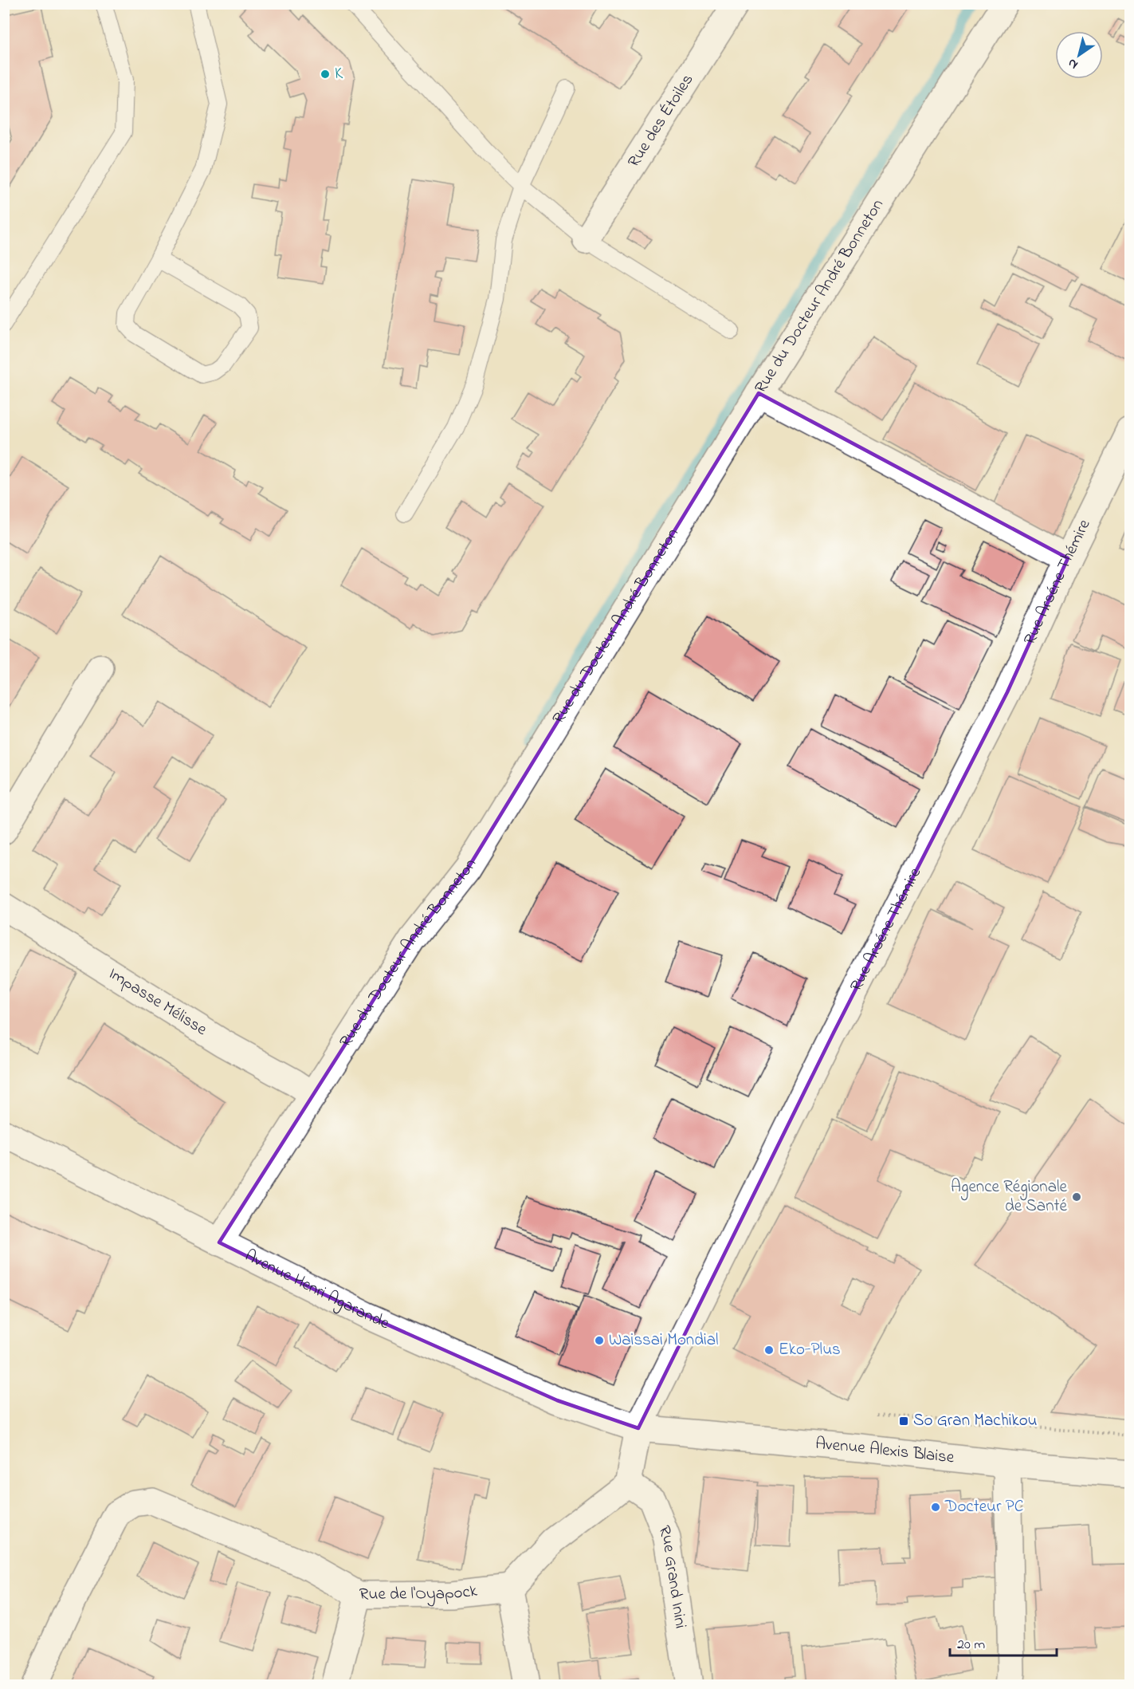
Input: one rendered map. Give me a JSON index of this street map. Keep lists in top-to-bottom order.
{
  "streets": {
    "street": [
      "Rue des Étoiles",
      "Rue du Docteur André Bonneton",
      "Rue Arséne Thémire",
      "Impasse Mélisse",
      "Avenue Henri Agarande",
      "Avenue Alexis Blaise",
      "Rue Grand Inini",
      "Rue de l'Oyapock"
    ]
  },
  "crossings": [
    ["Rue du Docteur André Bonneton", "Impasse Mélisse"],
    ["Rue du Docteur André Bonneton", "Avenue Henri Agarande"],
    ["Rue Arséne Thémire", "Avenue Henri Agarande"],
    ["Rue Arséne Thémire", "Avenue Alexis Blaise"],
    ["Avenue Henri Agarande", "Avenue Alexis Blaise"]
  ],
  "places": {
    "other": [
      "K",
      "Agence Régionale de Santé",
      "Waissai Mondial",
      "Eko-Plus",
      "Docteur PC"
    ],
    "transit": ["So Gran Machikou"]
  },
  "scale_bar": "20 m",
  "north": "bottom left"
}
